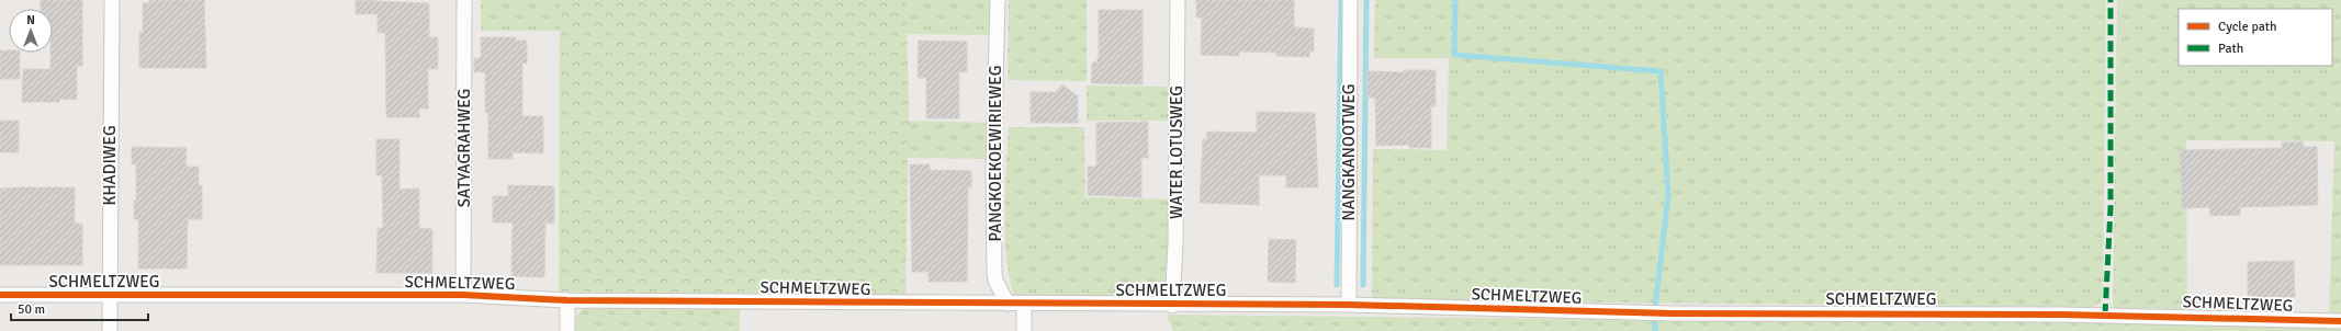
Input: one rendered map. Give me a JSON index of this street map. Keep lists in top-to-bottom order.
{
  "streets": {
    "street": [
      "SATYAGRAHWEG",
      "WATER LOTUSWEG",
      "NANGKANOOTWEG",
      "PANGKOEKOEWIRIEWEG",
      "KHADIWEG",
      "SCHMELTZWEG"
    ]
  },
  "crossings": [
    ["SATYAGRAHWEG", "SCHMELTZWEG"],
    ["WATER LOTUSWEG", "SCHMELTZWEG"],
    ["NANGKANOOTWEG", "SCHMELTZWEG"],
    ["PANGKOEKOEWIRIEWEG", "SCHMELTZWEG"],
    ["KHADIWEG", "SCHMELTZWEG"]
  ],
  "legend": ["Cycle path", "Path"],
  "scale_bar": "50 m",
  "north": "top"
}
